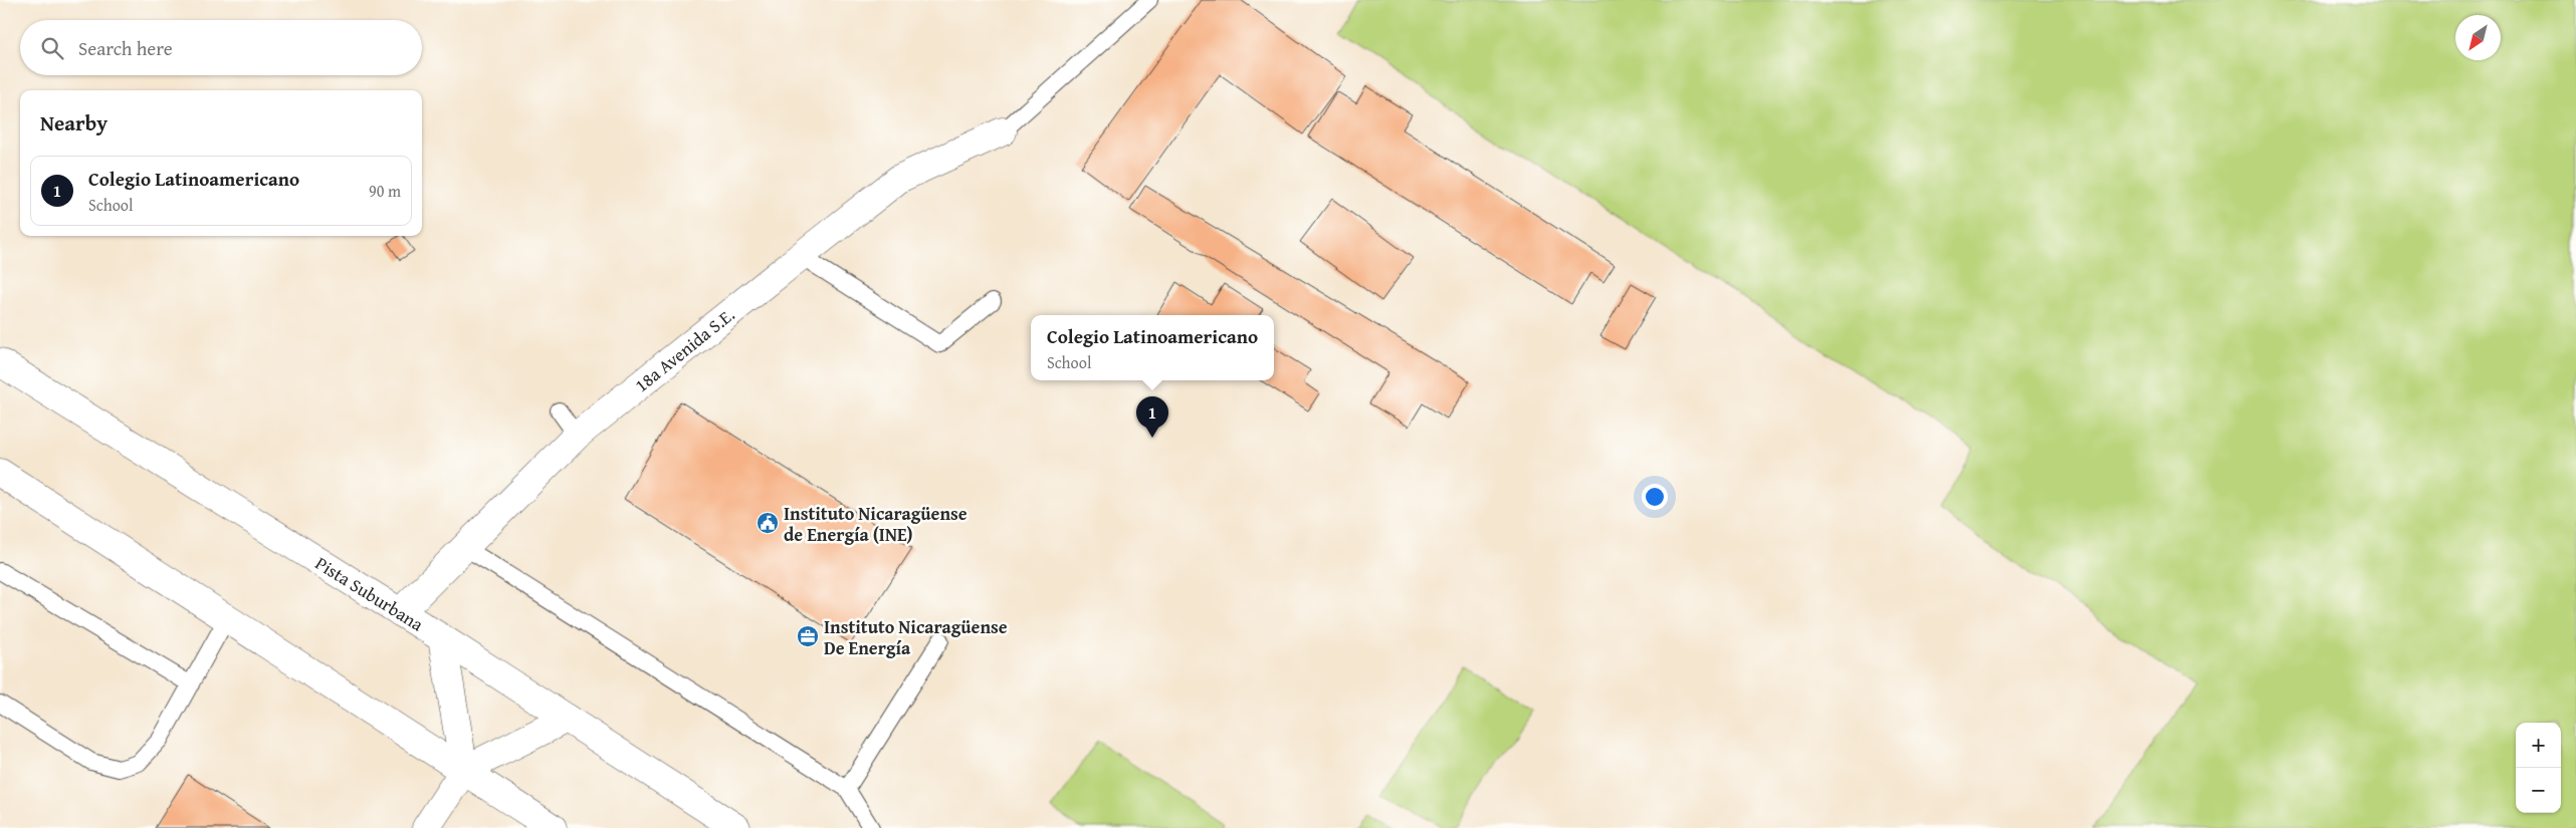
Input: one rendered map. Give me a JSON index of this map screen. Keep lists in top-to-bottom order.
{
  "streets": {
    "main road": ["18a Avenida S.E.", "Pista Suburbana"]
  },
  "crossings": [
    ["18a Avenida S.E.", "Pista Suburbana"]
  ],
  "places": {
    "public building": ["Instituto Nicaragüense de Energía (INE)"],
    "office": ["Instituto Nicaragüense De Energía"]
  },
  "north": "bottom left",
  "page": {
    "search": "Search here",
    "heading": "Nearby",
    "list": [
      {
        "mark": "1",
        "name": "Colegio Latinoamericano",
        "note": "School",
        "value": "90 m"
      }
    ],
    "popup": ["Colegio Latinoamericano", "School"],
    "pins": "1",
    "map_buttons": ["+", "−"]
  }
}
